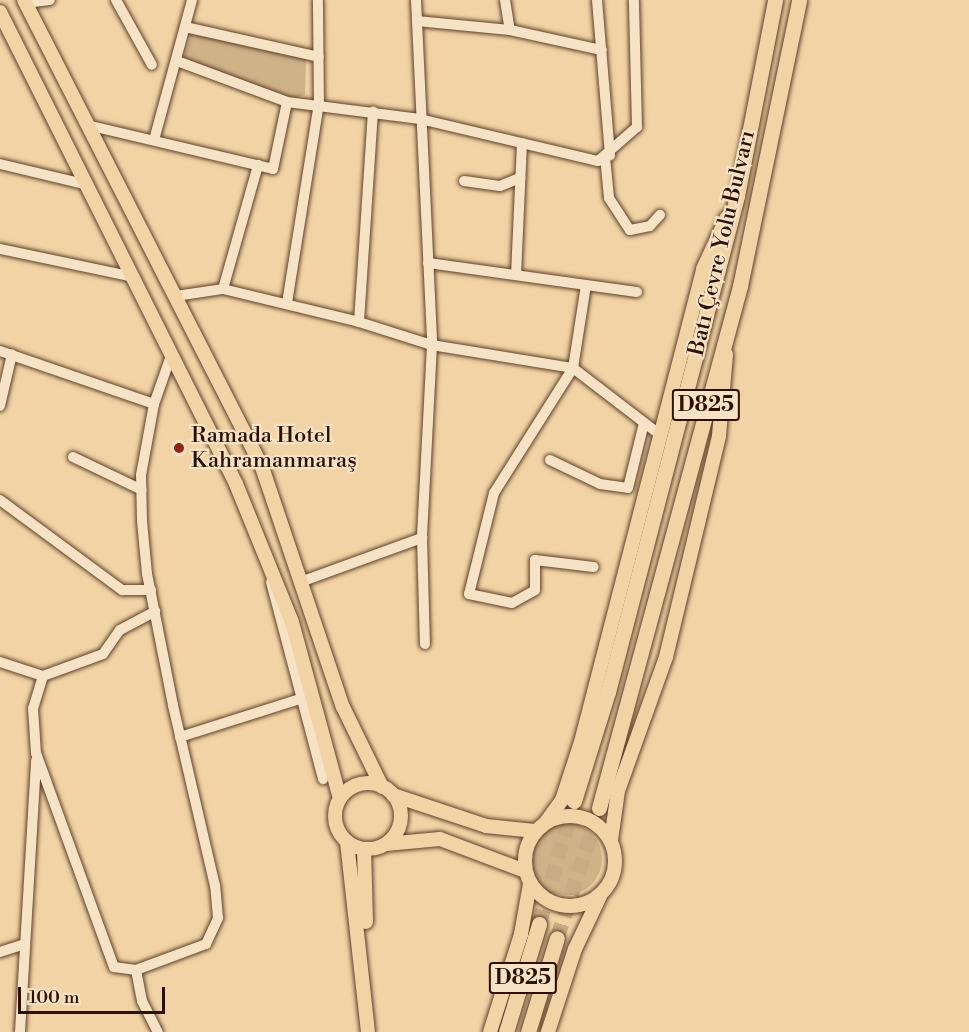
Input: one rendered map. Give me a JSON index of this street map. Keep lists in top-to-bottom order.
{
  "streets": {
    "highway": ["Batı Çevre Yolu Bulvarı", "D825"]
  },
  "places": ["Ramada Hotel Kahramanmaraş"],
  "scale_bar": "100 m"
}
